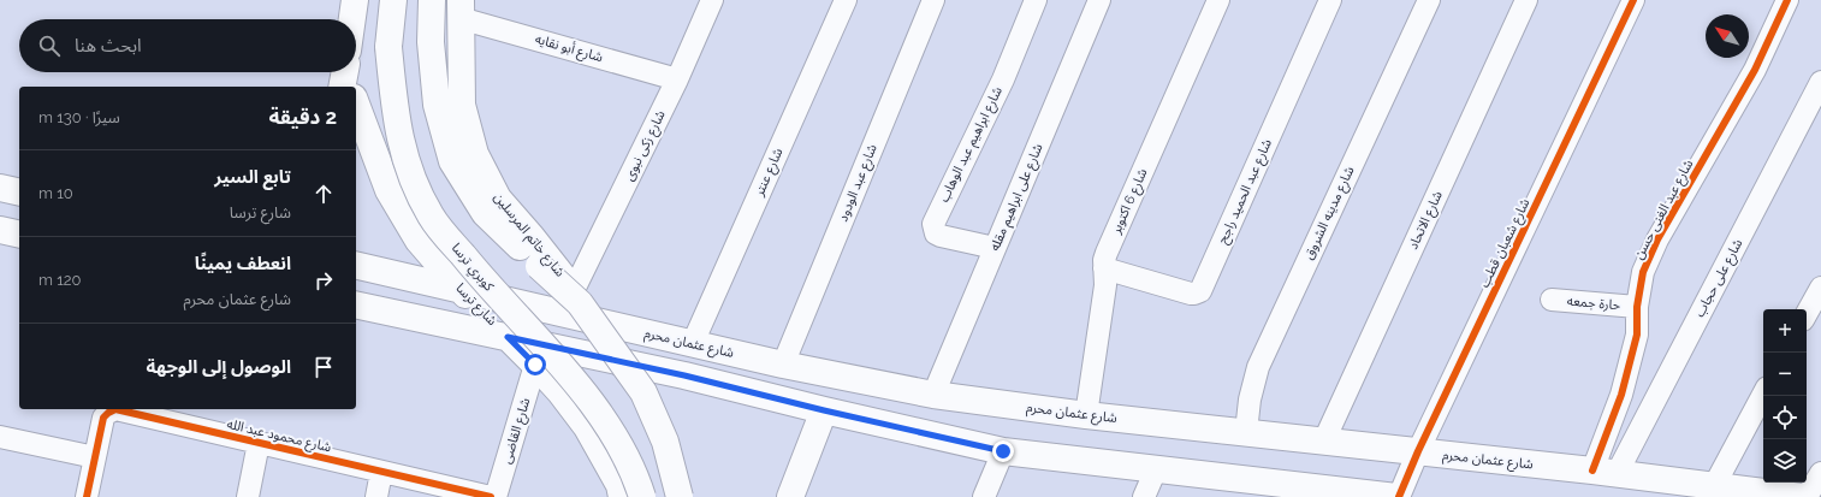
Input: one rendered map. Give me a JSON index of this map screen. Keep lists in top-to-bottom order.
{
  "streets": {
    "main road": [
      "شارع خاتم المرسلين",
      "كوبري ترسا",
      "شارع ترسا",
      "شارع عثمان محرم"
    ],
    "street": [
      "شارع أبو نقايه",
      "شارع ابراهيم عبد الوهاب",
      "شارع زكى نبوى",
      "شارع عنتر",
      "شارع عبد الودود",
      "شارع عبد الحميد راجح",
      "شارع على ابراهيم مقله",
      "شارع 6 اكتوبر",
      "شارع عبد الغنى حسن",
      "شارع مدينه الشروق",
      "شارع الاتحاد",
      "شارع شعبان قطب",
      "شارع على حجاب",
      "حارة جمعه",
      "شارع القاضى",
      "شارع محمود عبد الله"
    ]
  },
  "crossings": [
    ["شارع أبو نقايه", "شارع زكى نبوى"],
    ["شارع أبو نقايه", "شارع خاتم المرسلين"],
    ["شارع ابراهيم عبد الوهاب", "شارع على ابراهيم مقله"],
    ["شارع زكى نبوى", "شارع خاتم المرسلين"],
    ["شارع عنتر", "شارع عثمان محرم"],
    ["شارع عبد الودود", "شارع عثمان محرم"],
    ["شارع عبد الحميد راجح", "شارع 6 اكتوبر"],
    ["شارع على ابراهيم مقله", "شارع عثمان محرم"],
    ["شارع 6 اكتوبر", "شارع عثمان محرم"],
    ["شارع عبد الغنى حسن", "شارع على حجاب"],
    ["شارع عبد الغنى حسن", "حارة جمعه"],
    ["شارع عبد الغنى حسن", "شارع عثمان محرم"],
    ["شارع مدينه الشروق", "شارع عثمان محرم"],
    ["شارع الاتحاد", "شارع عثمان محرم"],
    ["شارع خاتم المرسلين", "شارع عثمان محرم"],
    ["شارع شعبان قطب", "شارع عثمان محرم"],
    ["شارع على حجاب", "شارع عثمان محرم"],
    ["شارع ترسا", "شارع عثمان محرم"],
    ["شارع ترسا", "شارع القاضى"]
  ],
  "north": "top left",
  "page": {
    "search": "ابحث هنا",
    "heading": ["2 دقيقة", "سيرًا · 130 m"],
    "list": [
      ["تابع السير", "شارع ترسا", "10 m"],
      ["انعطف يمينًا", "شارع عثمان محرم", "120 m"],
      "الوصول إلى الوجهة"
    ],
    "map_buttons": ["+", "−"]
  }
}
